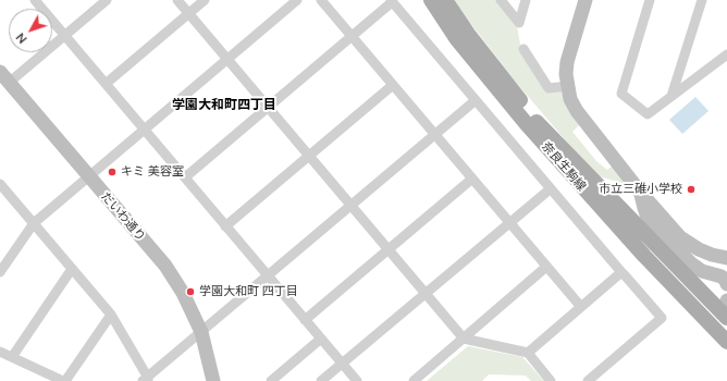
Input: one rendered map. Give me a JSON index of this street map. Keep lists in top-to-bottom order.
{
  "streets": {
    "main road": ["奈良生駒線"],
    "street": ["だいわ通り"]
  },
  "districts": ["学園大和町四丁目"],
  "places": ["キミ 美容室", "市立三碓小学校", "学園大和町 四丁目"],
  "north": "bottom left"
}
